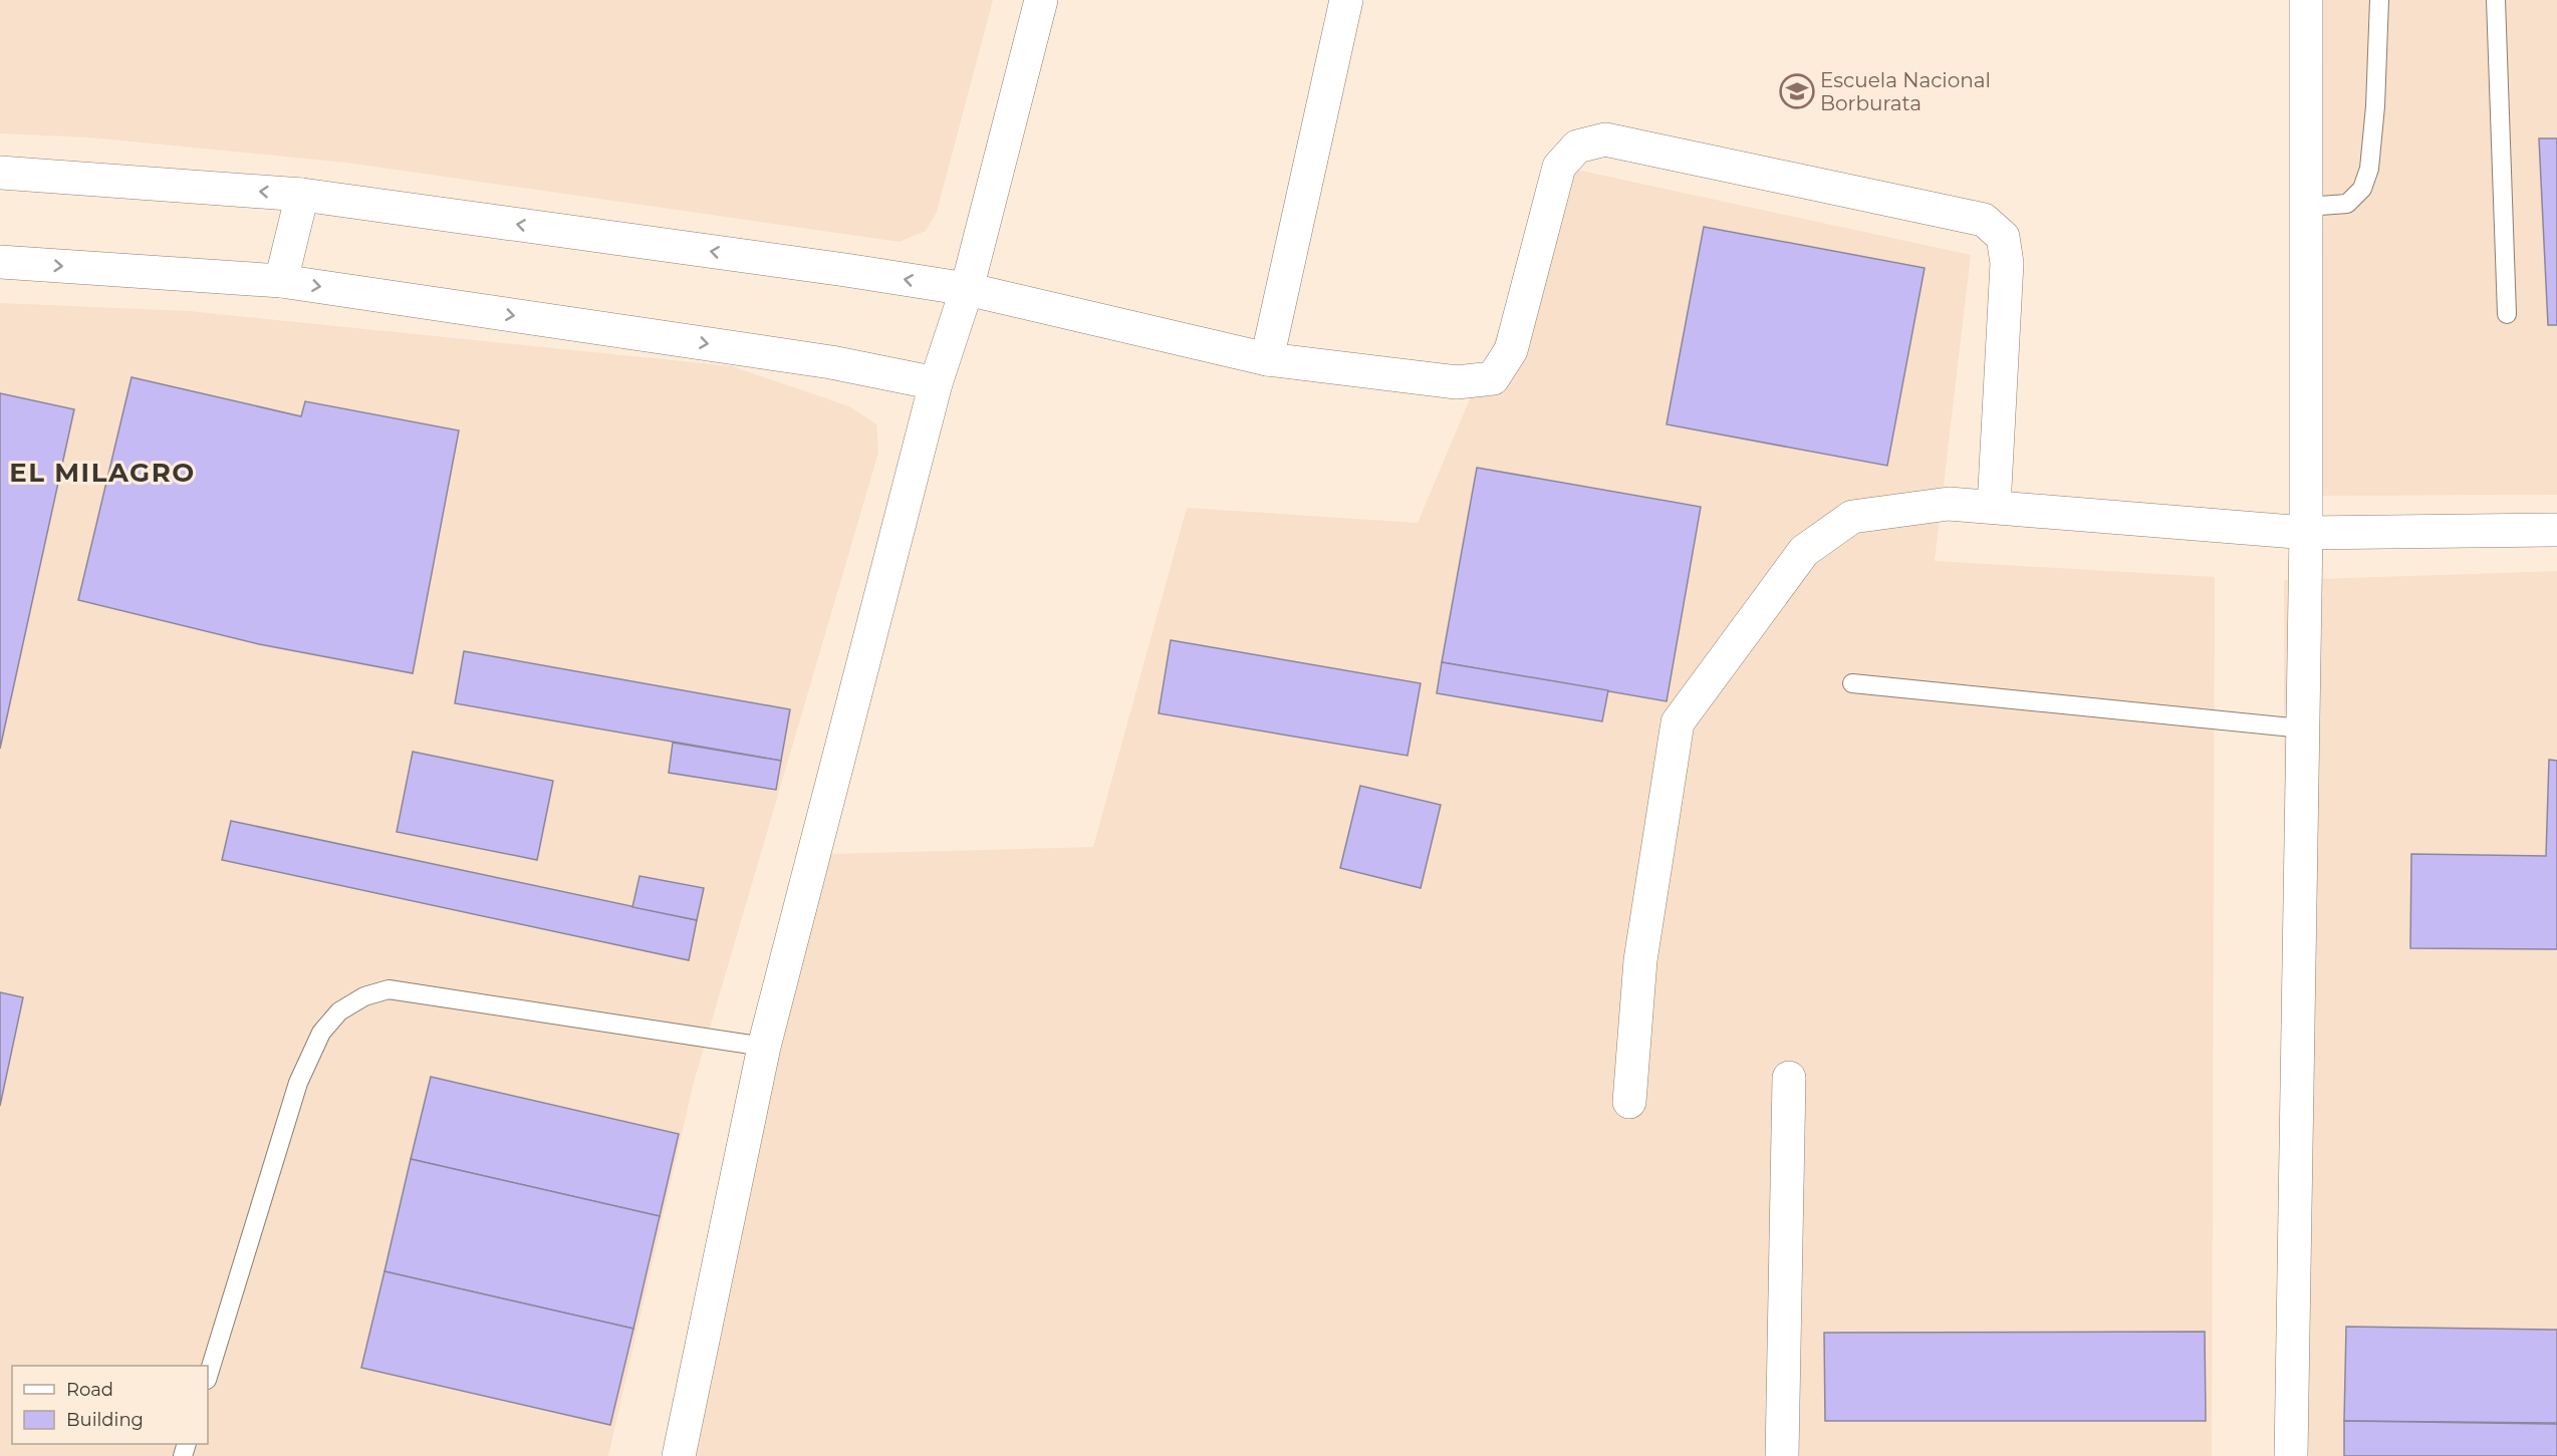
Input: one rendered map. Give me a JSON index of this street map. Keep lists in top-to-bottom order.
{
  "districts": ["EL MILAGRO"],
  "places": {
    "school or university": ["Escuela Nacional Borburata"]
  },
  "legend": ["Road", "Building"]
}
